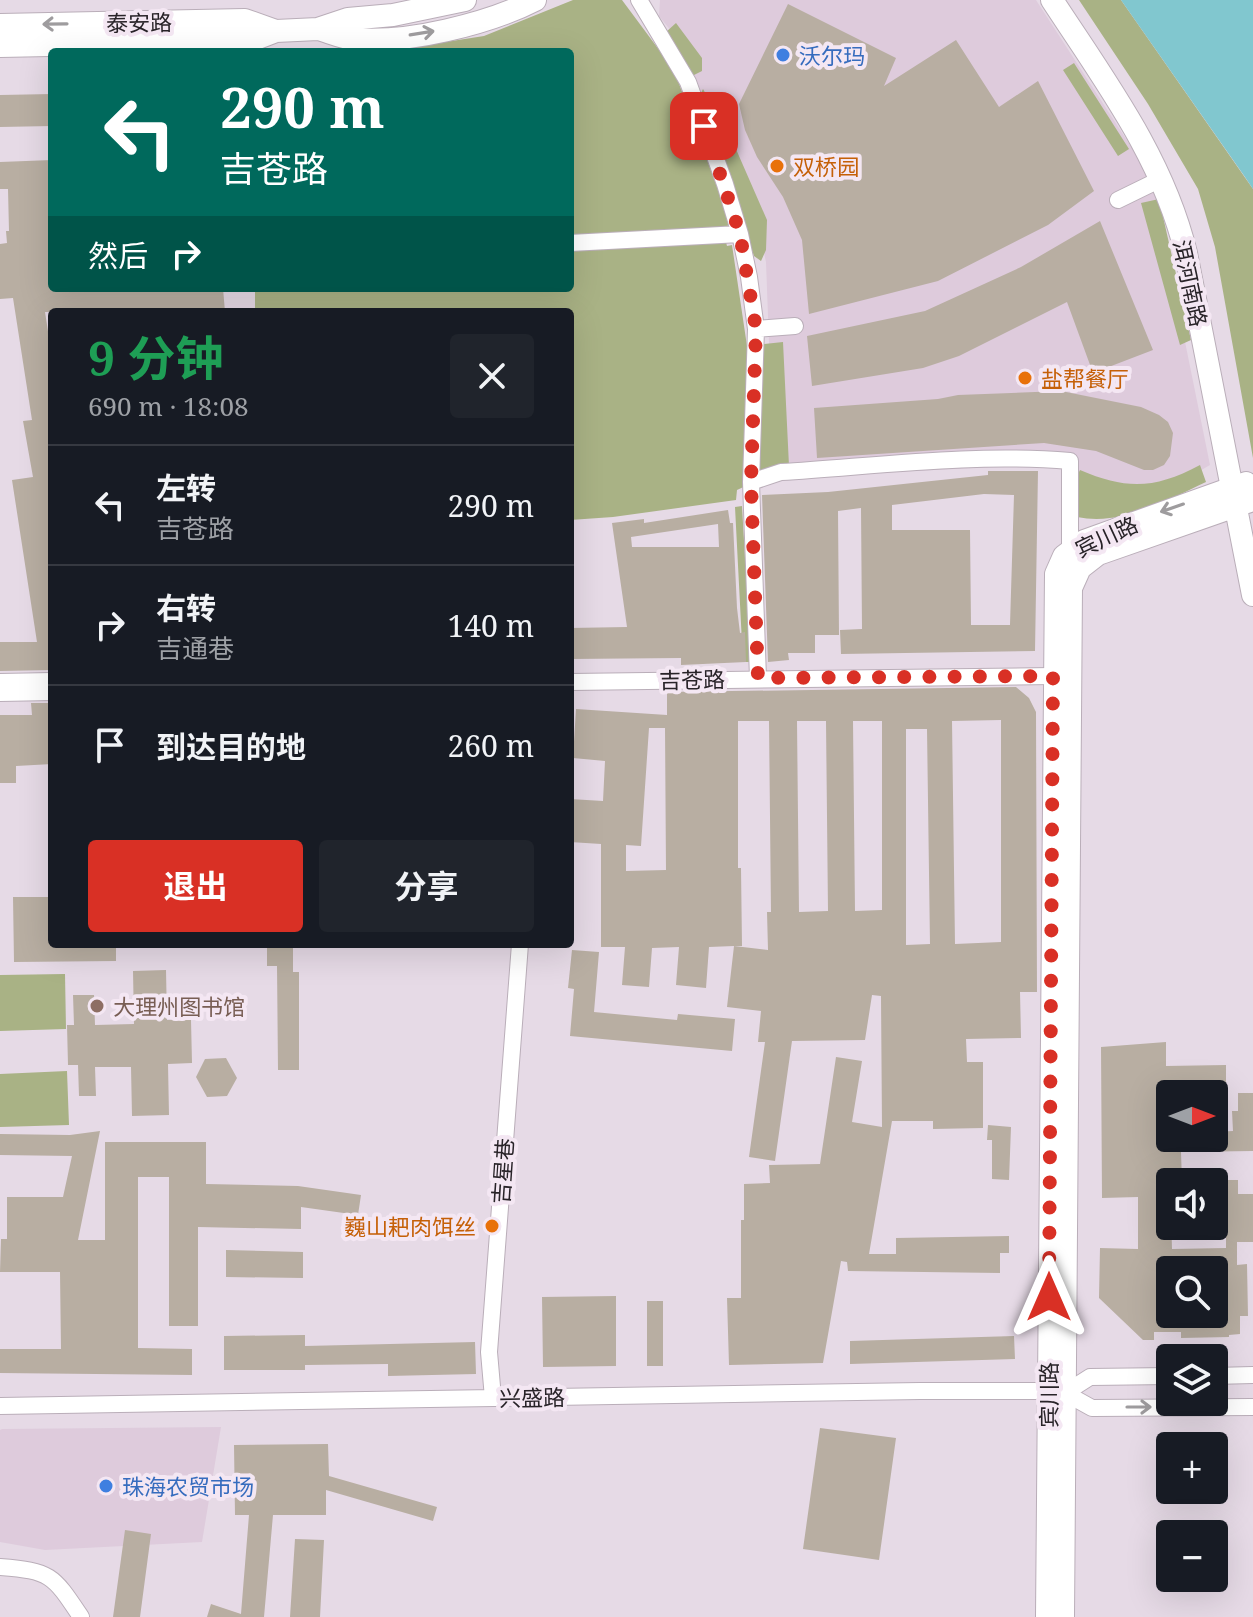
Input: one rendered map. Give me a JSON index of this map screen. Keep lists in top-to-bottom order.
{
  "streets": {
    "main road": ["泰安路", "洱河南路", "宾川路"],
    "street": ["吉苍路", "吉星巷", "兴盛路"]
  },
  "crossings": [
    ["洱河南路", "宾川路"],
    ["宾川路", "吉苍路"],
    ["宾川路", "兴盛路"],
    ["吉星巷", "兴盛路"]
  ],
  "places": [
    "沃尔玛",
    "双桥园",
    "盐帮餐厅",
    "大理州图书馆",
    "巍山耙肉饵丝",
    "珠海农贸市场"
  ],
  "north": "right",
  "page": {
    "turn": ["290 m", "吉苍路"],
    "then": "然后",
    "heading": ["9 分钟", "690 m · 18:08"],
    "list": [
      {
        "name": "左转",
        "note": "吉苍路",
        "value": "290 m"
      },
      {
        "name": "右转",
        "note": "吉通巷",
        "value": "140 m"
      },
      {
        "name": "到达目的地",
        "value": "260 m"
      }
    ],
    "buttons": ["退出", "分享"],
    "map_buttons": ["+", "−"]
  }
}
